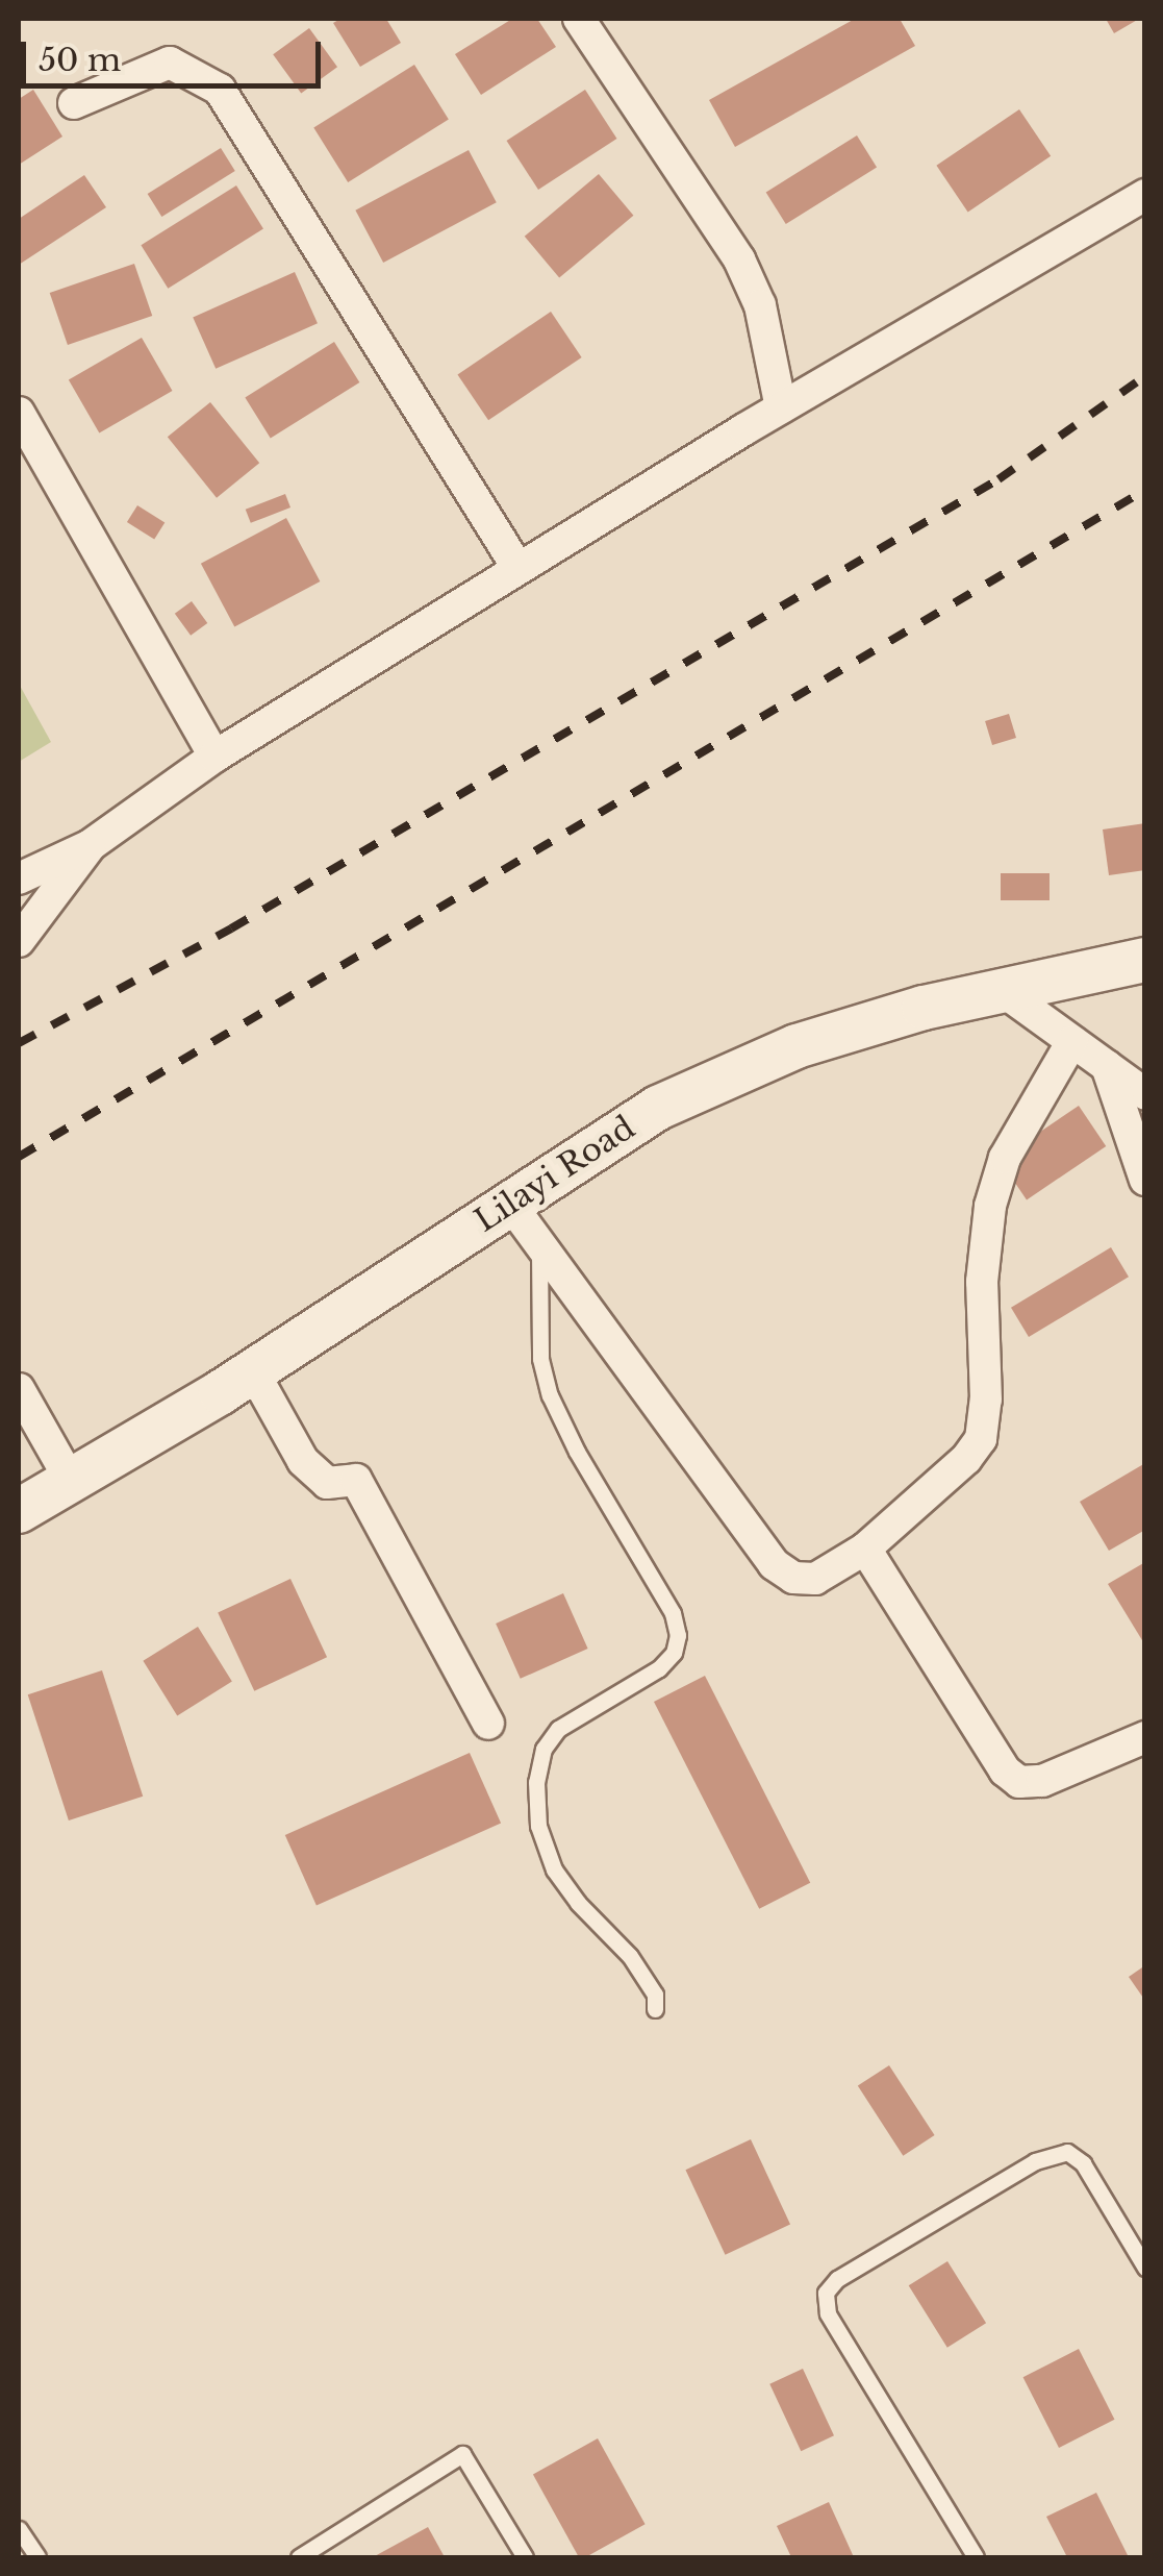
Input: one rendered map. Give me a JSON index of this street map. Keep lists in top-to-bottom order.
{
  "streets": {
    "street": ["Lilayi Road"]
  },
  "scale_bar": "50 m"
}
